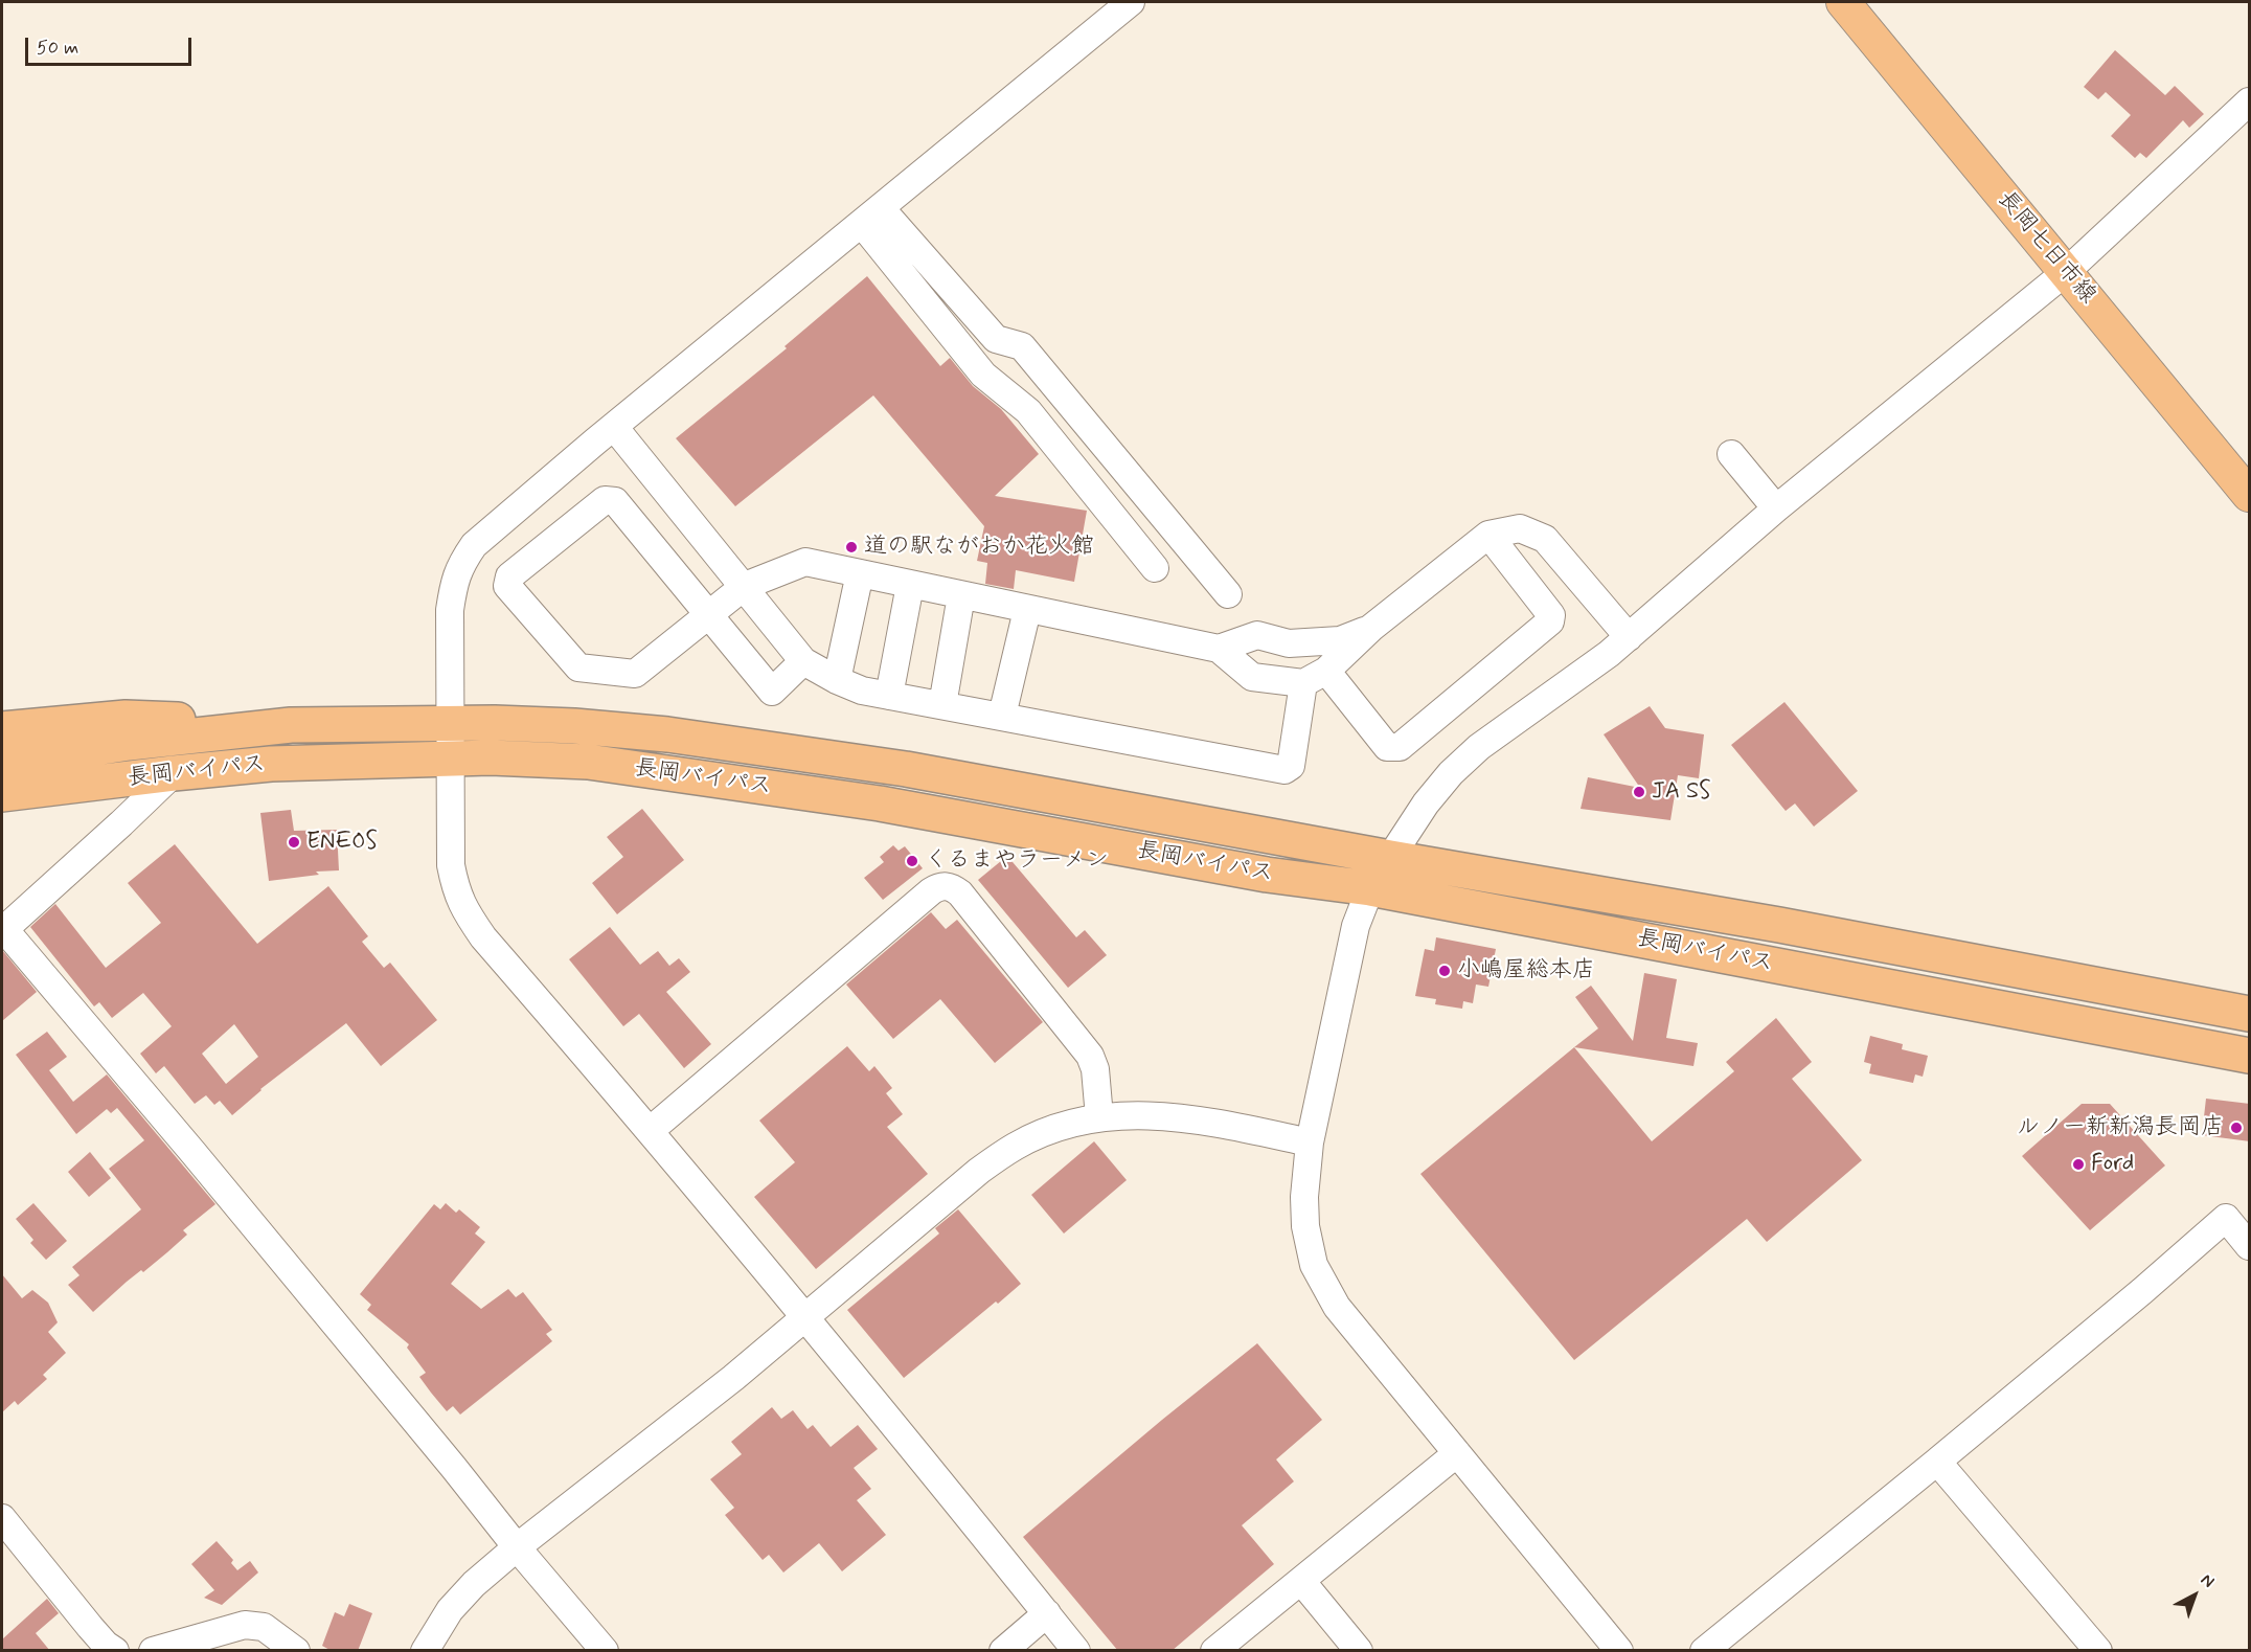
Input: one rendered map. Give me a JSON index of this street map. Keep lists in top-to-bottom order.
{
  "streets": {
    "highway": ["長岡バイパス"],
    "main road": ["長岡七日市線"]
  },
  "places": [
    "道の駅ながおか花火館",
    "JA SS",
    "ENEOS",
    "くるまやラーメン",
    "小嶋屋総本店",
    "ルノー新新潟長岡店",
    "Ford"
  ],
  "scale_bar": "50 m",
  "north": "top right"
}
